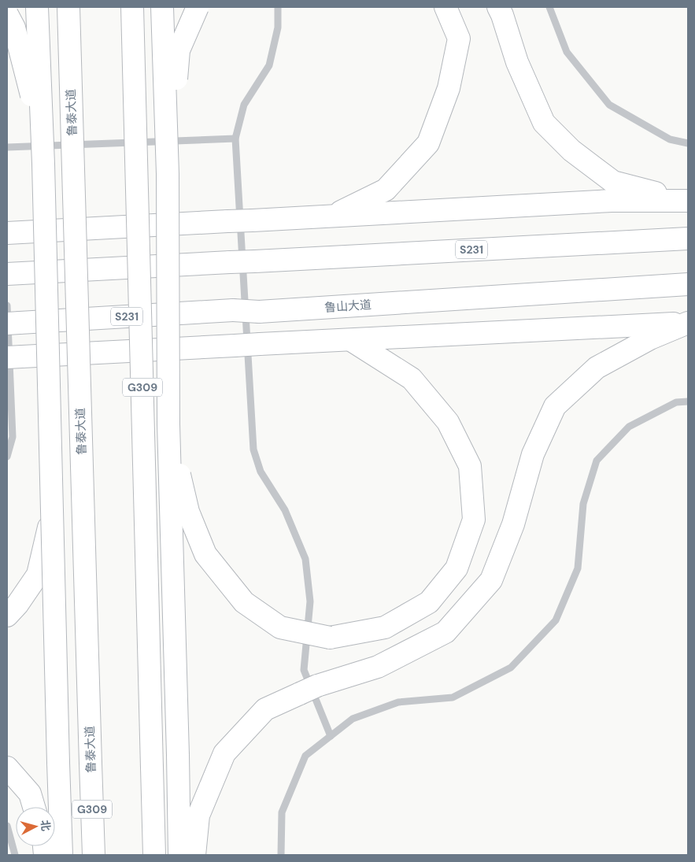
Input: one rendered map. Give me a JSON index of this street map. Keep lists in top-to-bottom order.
{
  "streets": {
    "main road": [
      "鲁泰大道",
      "S231",
      "鲁山大道",
      "G309"
    ]
  },
  "north": "right"
}
